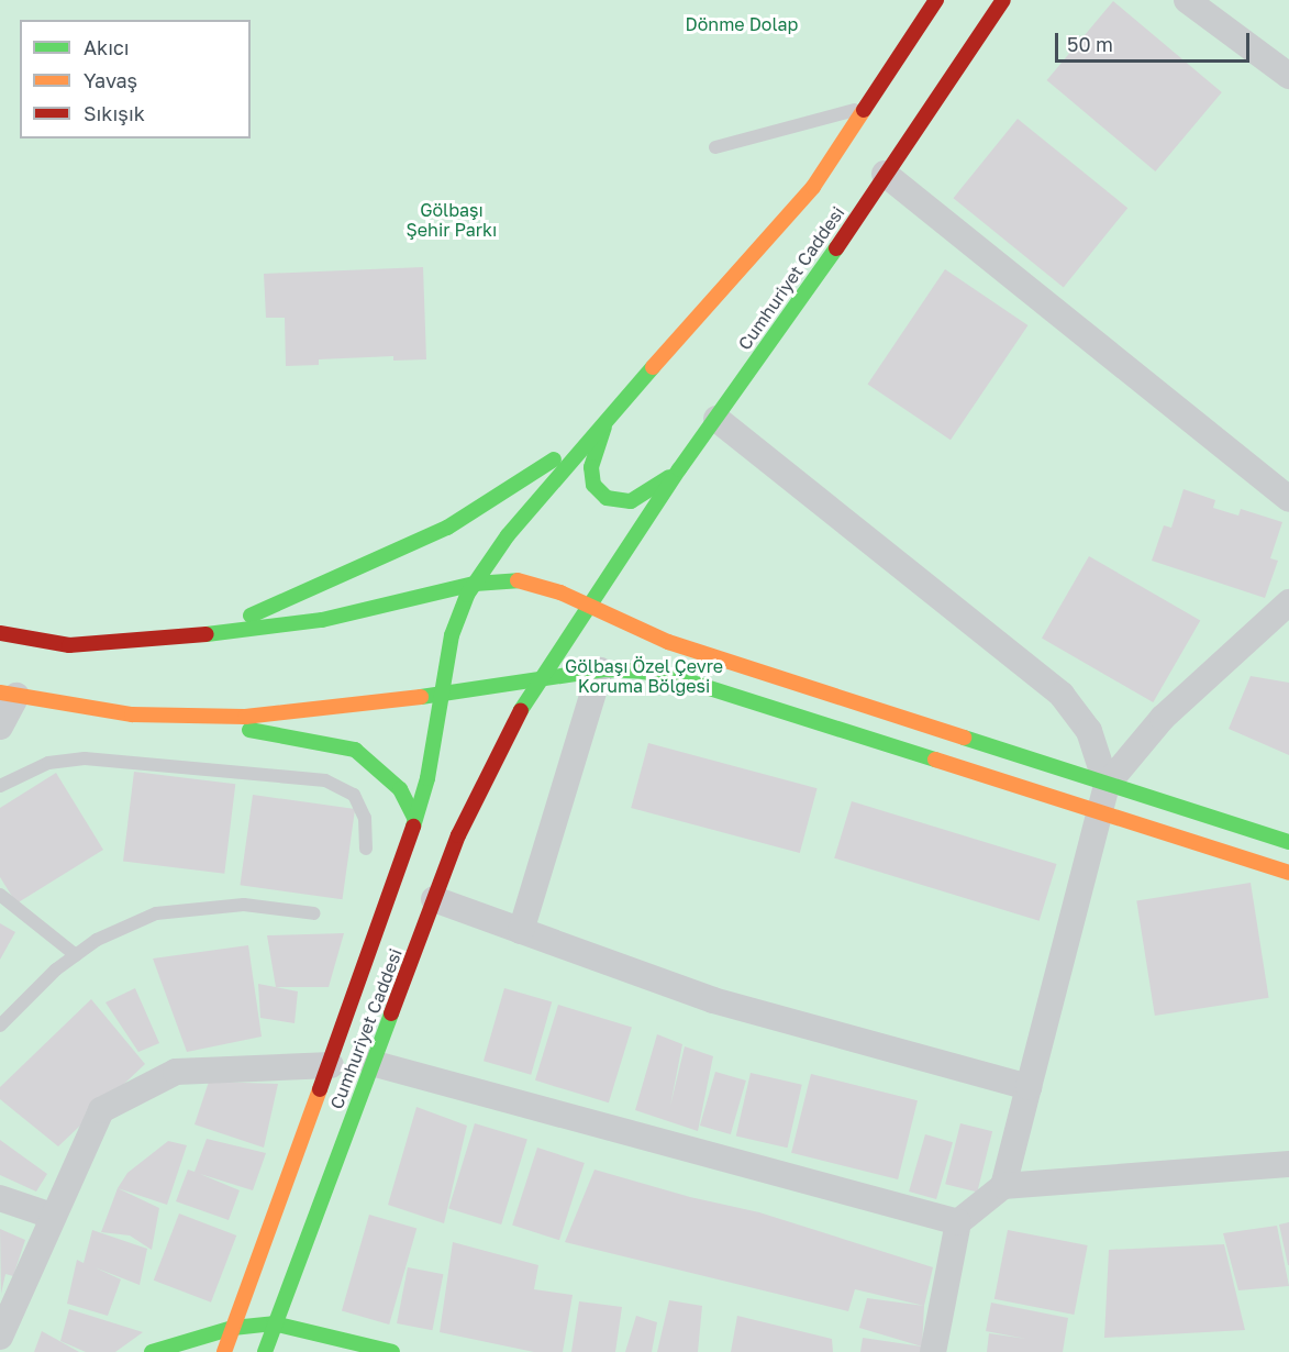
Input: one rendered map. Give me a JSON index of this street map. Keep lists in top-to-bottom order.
{
  "streets": {
    "main road": ["Cumhuriyet Caddesi"]
  },
  "parks": ["Dönme Dolap", "Gölbaşı Şehir Parkı", "Gölbaşı Özel Çevre Koruma Bölgesi"],
  "legend": ["Akıcı", "Yavaş", "Sıkışık"],
  "scale_bar": "50 m"
}
